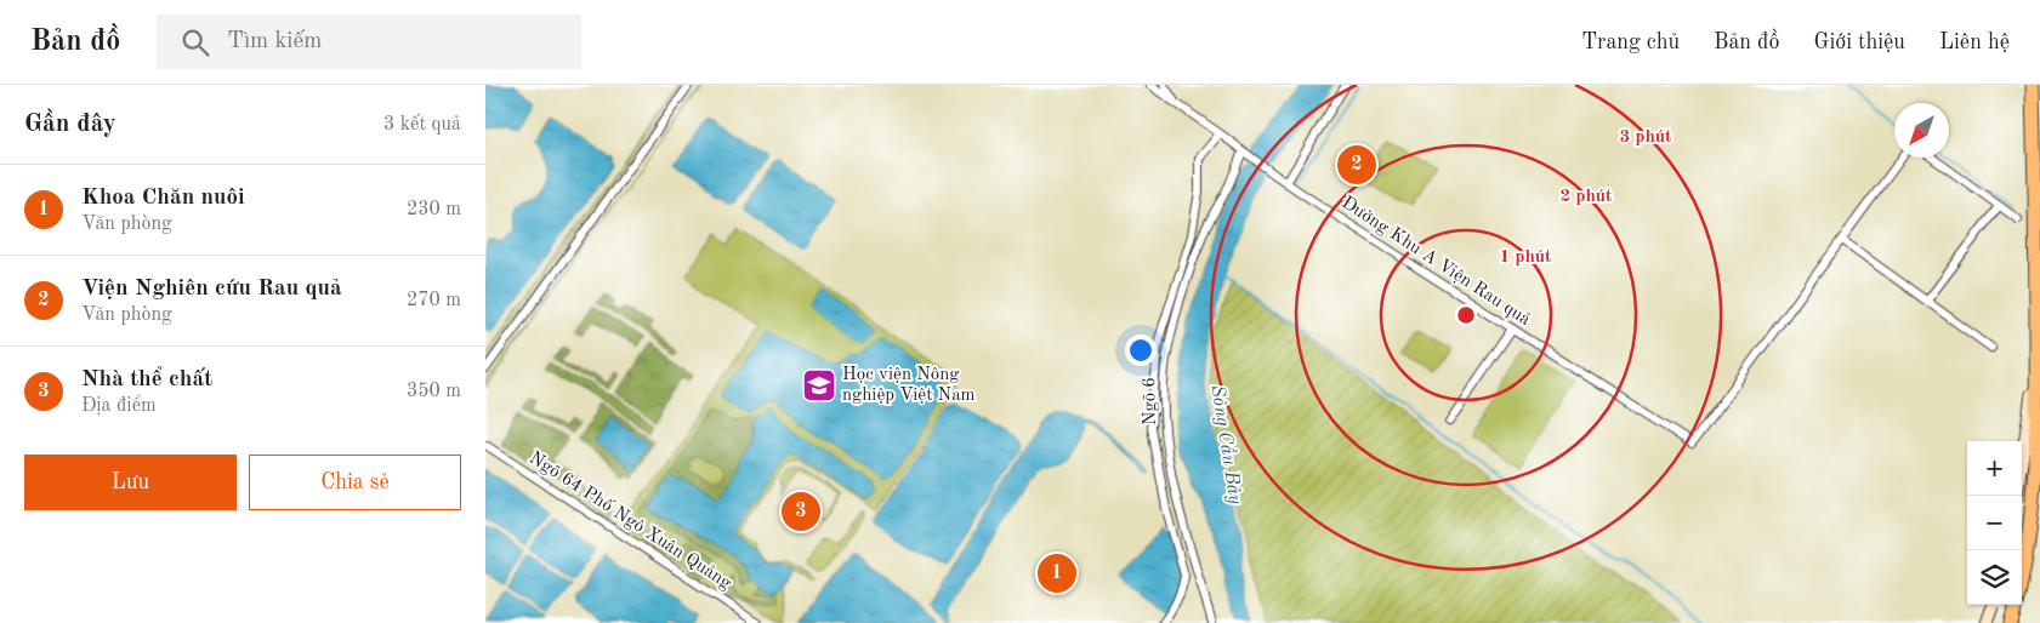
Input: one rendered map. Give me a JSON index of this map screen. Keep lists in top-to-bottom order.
{
  "streets": {
    "street": ["Đường Khu A Viện Rau quả", "Ngõ 6", "Ngõ 64 Phố Ngô Xuân Quảng"]
  },
  "crossings": [
    ["Đường Khu A Viện Rau quả", "Ngõ 6"]
  ],
  "water": ["Sông Cầu Bây"],
  "places": {
    "school or university": ["Học viện Nông nghiệp Việt Nam"]
  },
  "north": "bottom left",
  "page": {
    "header": "Bản đồ",
    "search": "Tìm kiếm",
    "nav": [
      "Trang chủ",
      "Bản đồ",
      "Giới thiệu",
      "Liên hệ"
    ],
    "heading": ["Gần đây", "3 kết quả"],
    "pins": ["2", "3", "1"],
    "list": [
      {
        "mark": "1",
        "name": "Khoa Chăn nuôi",
        "note": "Văn phòng",
        "value": "230 m"
      },
      {
        "mark": "2",
        "name": "Viện Nghiên cứu Rau quả",
        "note": "Văn phòng",
        "value": "270 m"
      },
      {
        "mark": "3",
        "name": "Nhà thể chất",
        "note": "Địa điểm",
        "value": "350 m"
      }
    ],
    "buttons": ["Lưu", "Chia sẻ"],
    "map_buttons": ["+", "−"]
  },
  "rings": ["3 phút", "2 phút", "1 phút"]
}
